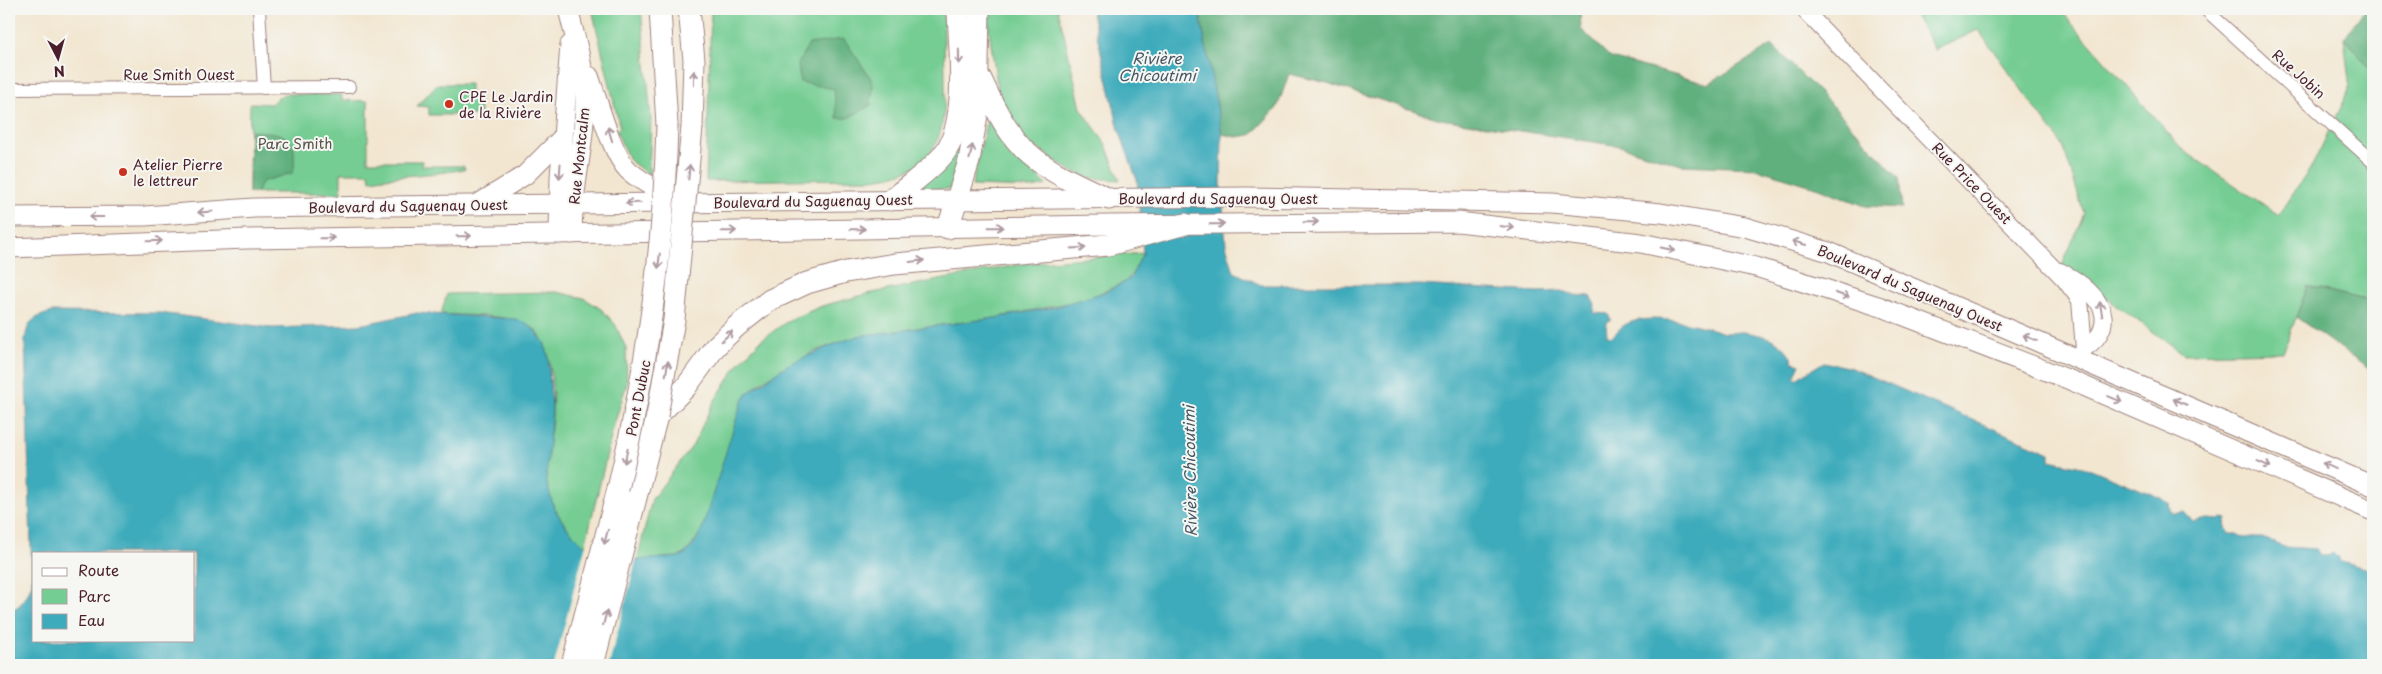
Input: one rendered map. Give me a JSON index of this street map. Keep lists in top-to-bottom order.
{
  "streets": {
    "main road": ["Rue Montcalm", "Boulevard du Saguenay Ouest", "Pont Dubuc"],
    "street": ["Rue Smith Ouest", "Rue Jobin", "Rue Price Ouest"]
  },
  "crossings": [
    ["Rue Montcalm", "Boulevard du Saguenay Ouest"],
    ["Rue Price Ouest", "Boulevard du Saguenay Ouest"]
  ],
  "water": ["Rivière Chicoutimi"],
  "parks": ["Parc Smith"],
  "places": ["CPE Le Jardin de la Rivière", "Atelier Pierre le lettreur"],
  "legend": ["Route", "Parc", "Eau"],
  "north": "bottom"
}
